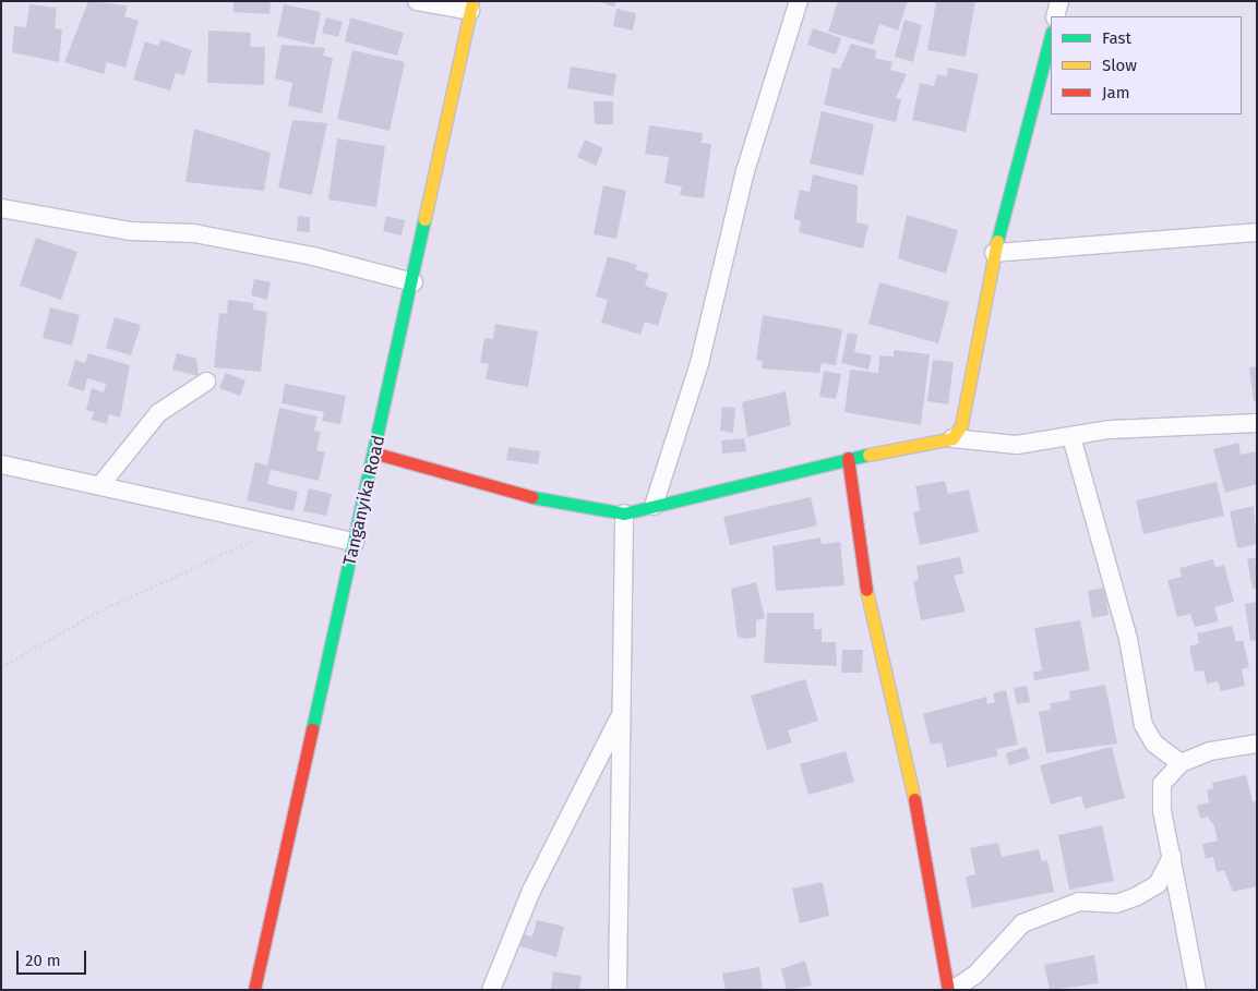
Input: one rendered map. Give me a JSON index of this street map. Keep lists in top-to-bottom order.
{
  "streets": {
    "street": ["Tanganyika Road"]
  },
  "legend": ["Fast", "Slow", "Jam"],
  "scale_bar": "20 m"
}
